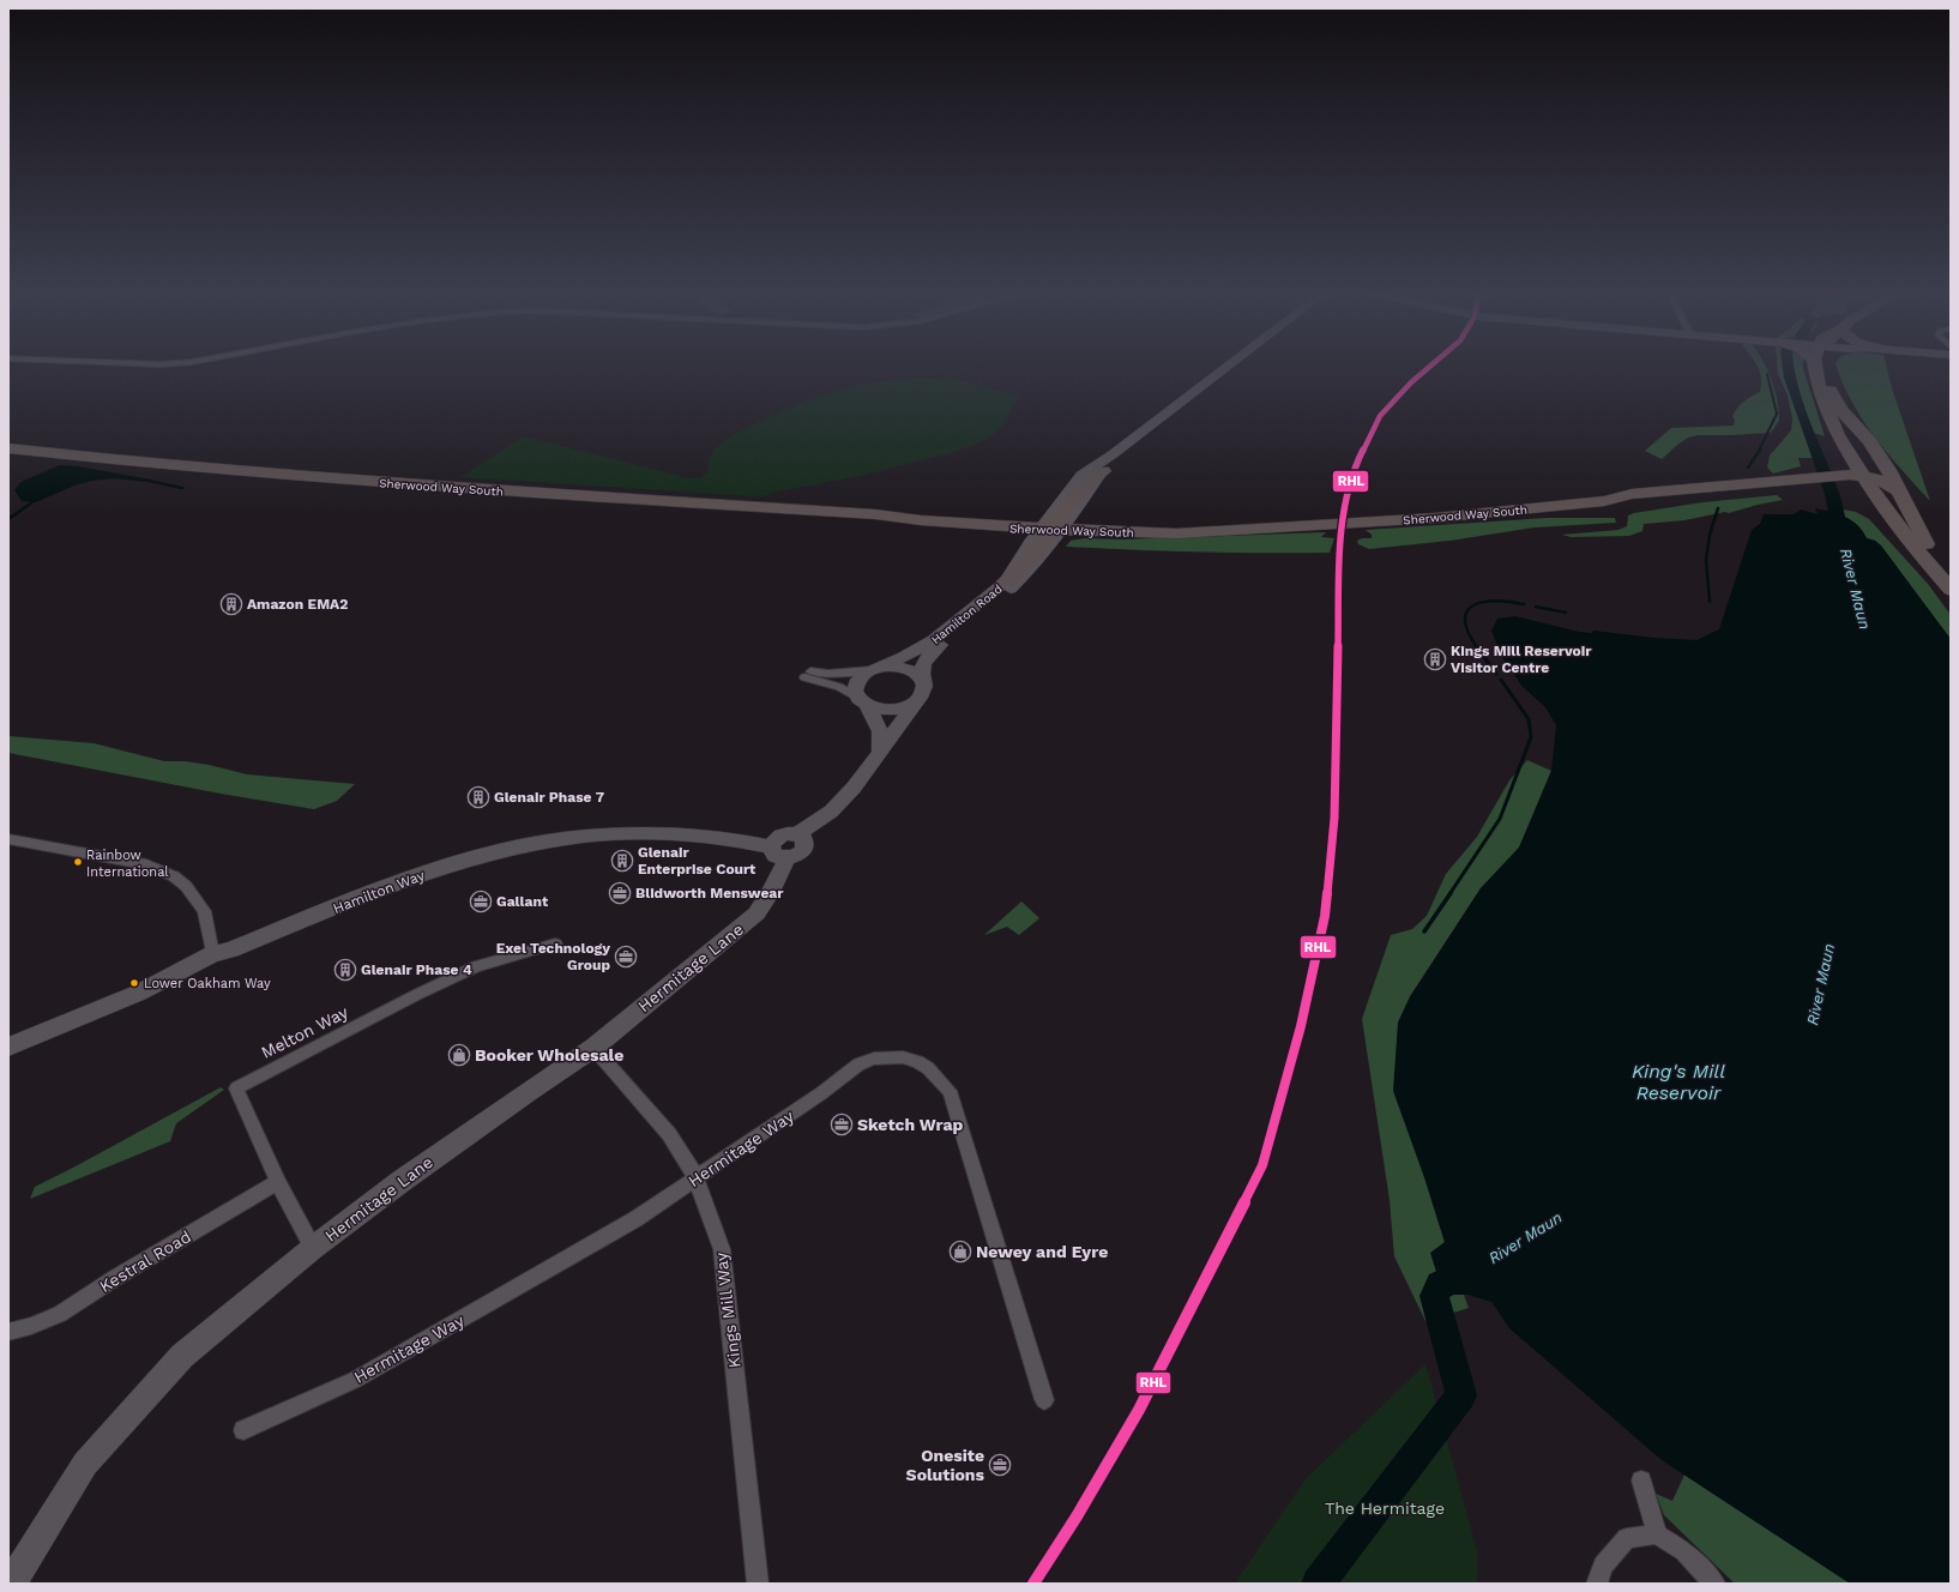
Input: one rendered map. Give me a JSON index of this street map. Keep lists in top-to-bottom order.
{
  "streets": {
    "highway": ["Sherwood Way South"],
    "street": [
      "Hamilton Road",
      "Hamilton Way",
      "Hermitage Lane",
      "Melton Way",
      "Hermitage Way",
      "Kestral Road",
      "Kings Mill Way"
    ]
  },
  "crossings": [
    ["Sherwood Way South", "Hamilton Road"],
    ["Hamilton Road", "Hamilton Way"],
    ["Hamilton Road", "Hermitage Lane"],
    ["Hamilton Way", "Hermitage Lane"],
    ["Hermitage Lane", "Melton Way"],
    ["Hermitage Lane", "Kings Mill Way"],
    ["Melton Way", "Kestral Road"],
    ["Hermitage Way", "Kings Mill Way"]
  ],
  "water": ["River Maun", "King's Mill Reservoir"],
  "parks": ["The Hermitage"],
  "places": {
    "building": [
      "Amazon EMA2",
      "Kings Mill Reservoir Visitor Centre",
      "Glenair Phase 7",
      "Glenair Enterprise Court",
      "Glenair Phase 4"
    ],
    "other": ["Rainbow International", "Lower Oakham Way"],
    "office": [
      "Blidworth Menswear",
      "Gallant",
      "Exel Technology Group",
      "Sketch Wrap",
      "Onesite Solutions"
    ],
    "shop": ["Booker Wholesale", "Newey and Eyre"]
  },
  "lines": ["transit line RHL"]
}
